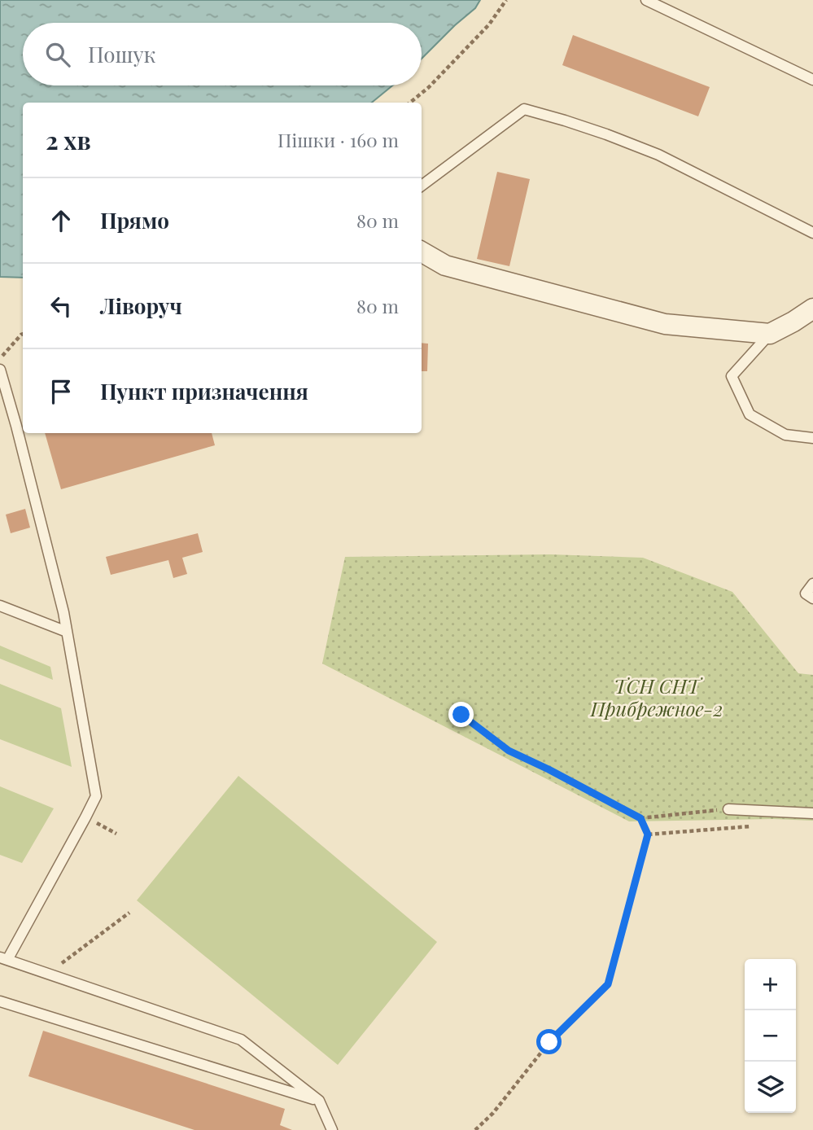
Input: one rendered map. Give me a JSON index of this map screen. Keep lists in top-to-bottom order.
{
  "parks": ["ТСН СНТ Прибрежное-2"],
  "page": {
    "search": "Пошук",
    "heading": ["2 хв", "Пішки · 160 m"],
    "list": [
      ["Прямо", "80 m"],
      ["Ліворуч", "80 m"],
      "Пункт призначення"
    ],
    "map_buttons": ["+", "−"]
  }
}
